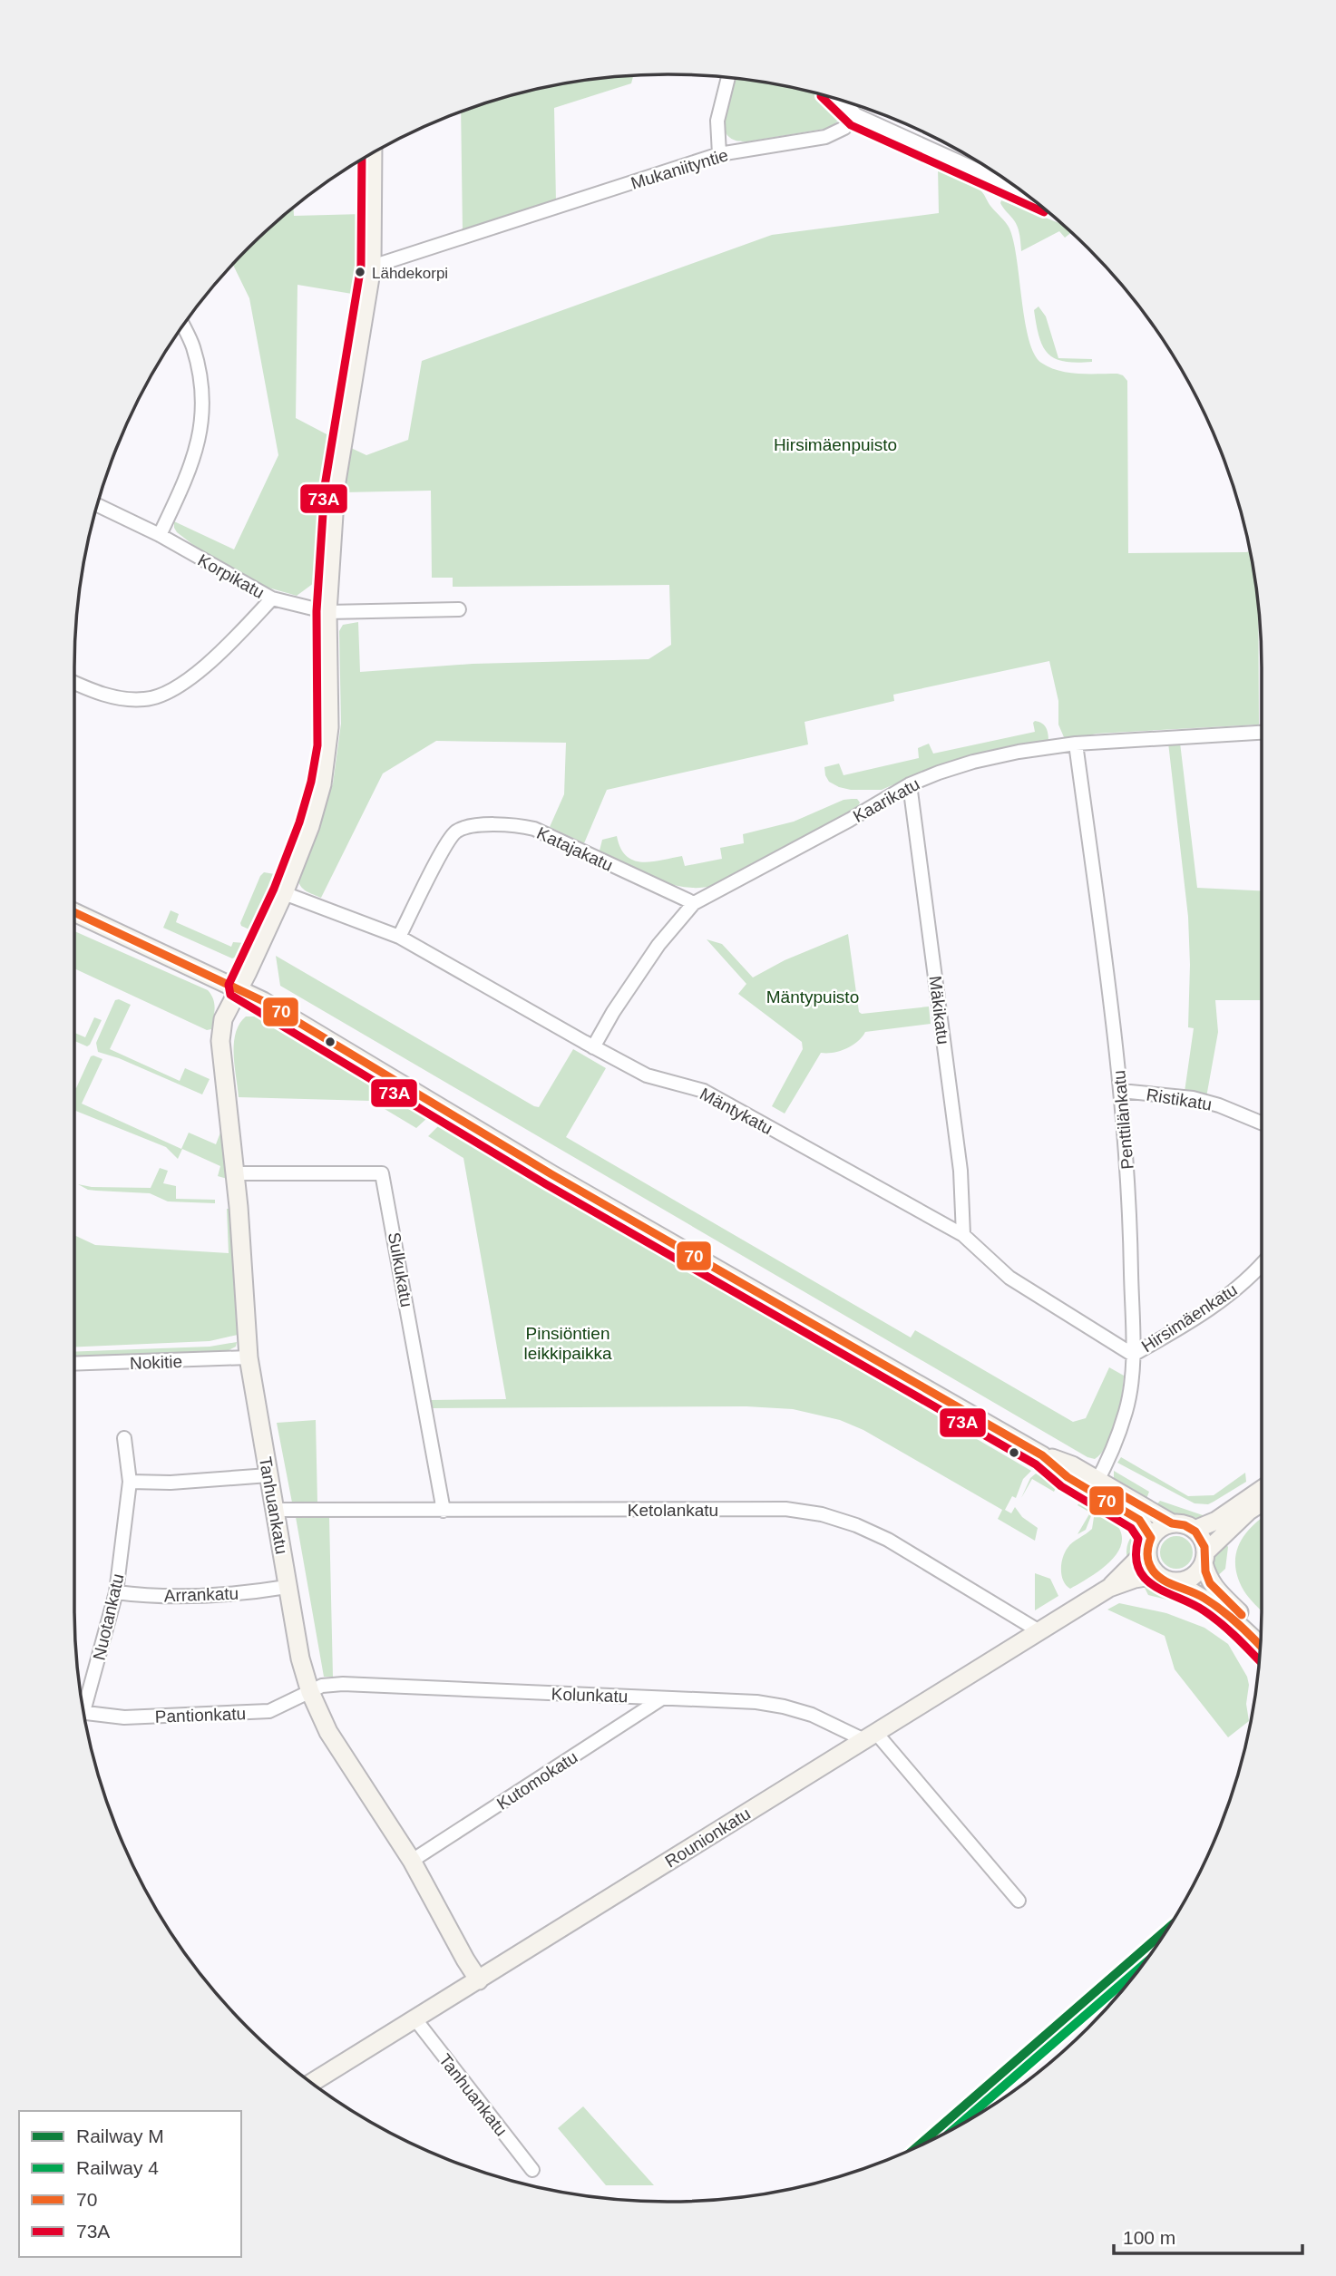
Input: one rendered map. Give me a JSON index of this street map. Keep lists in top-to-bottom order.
{
  "streets": {
    "main road": ["Tanhuankatu", "Rounionkatu"],
    "street": [
      "Mukaniityntie",
      "Korpikatu",
      "Kaarikatu",
      "Katajakatu",
      "Mäkikatu",
      "Ristikatu",
      "Mäntykatu",
      "Penttilänkatu",
      "Sulkukatu",
      "Hirsimäenkatu",
      "Nokitie",
      "Ketolankatu",
      "Arrankatu",
      "Nuotankatu",
      "Kolunkatu",
      "Pantionkatu",
      "Kutomokatu"
    ]
  },
  "crossings": [
    ["Mukaniityntie", "Tanhuankatu"],
    ["Korpikatu", "Tanhuankatu"],
    ["Kaarikatu", "Katajakatu"],
    ["Kaarikatu", "Mäkikatu"],
    ["Kaarikatu", "Mäntykatu"],
    ["Kaarikatu", "Penttilänkatu"],
    ["Katajakatu", "Mäntykatu"],
    ["Mäkikatu", "Mäntykatu"],
    ["Ristikatu", "Penttilänkatu"],
    ["Mäntykatu", "Penttilänkatu"],
    ["Mäntykatu", "Hirsimäenkatu"],
    ["Mäntykatu", "Tanhuankatu"],
    ["Penttilänkatu", "Hirsimäenkatu"],
    ["Sulkukatu", "Tanhuankatu"],
    ["Sulkukatu", "Ketolankatu"],
    ["Nokitie", "Tanhuankatu"],
    ["Tanhuankatu", "Ketolankatu"],
    ["Tanhuankatu", "Arrankatu"],
    ["Tanhuankatu", "Kolunkatu"],
    ["Tanhuankatu", "Pantionkatu"],
    ["Tanhuankatu", "Kutomokatu"],
    ["Tanhuankatu", "Rounionkatu"],
    ["Ketolankatu", "Rounionkatu"],
    ["Arrankatu", "Nuotankatu"],
    ["Nuotankatu", "Pantionkatu"],
    ["Kolunkatu", "Pantionkatu"],
    ["Kolunkatu", "Kutomokatu"],
    ["Kolunkatu", "Rounionkatu"]
  ],
  "parks": ["Hirsimäenpuisto", "Mäntypuisto", "Pinsiöntien leikkipaikka"],
  "places": ["Lähdekorpi"],
  "lines": [
    "transit line 73A",
    "transit line 70",
    "rail line M",
    "rail line 4"
  ],
  "legend": [
    "Railway M",
    "Railway 4",
    "70",
    "73A"
  ],
  "scale_bar": "100 m"
}
